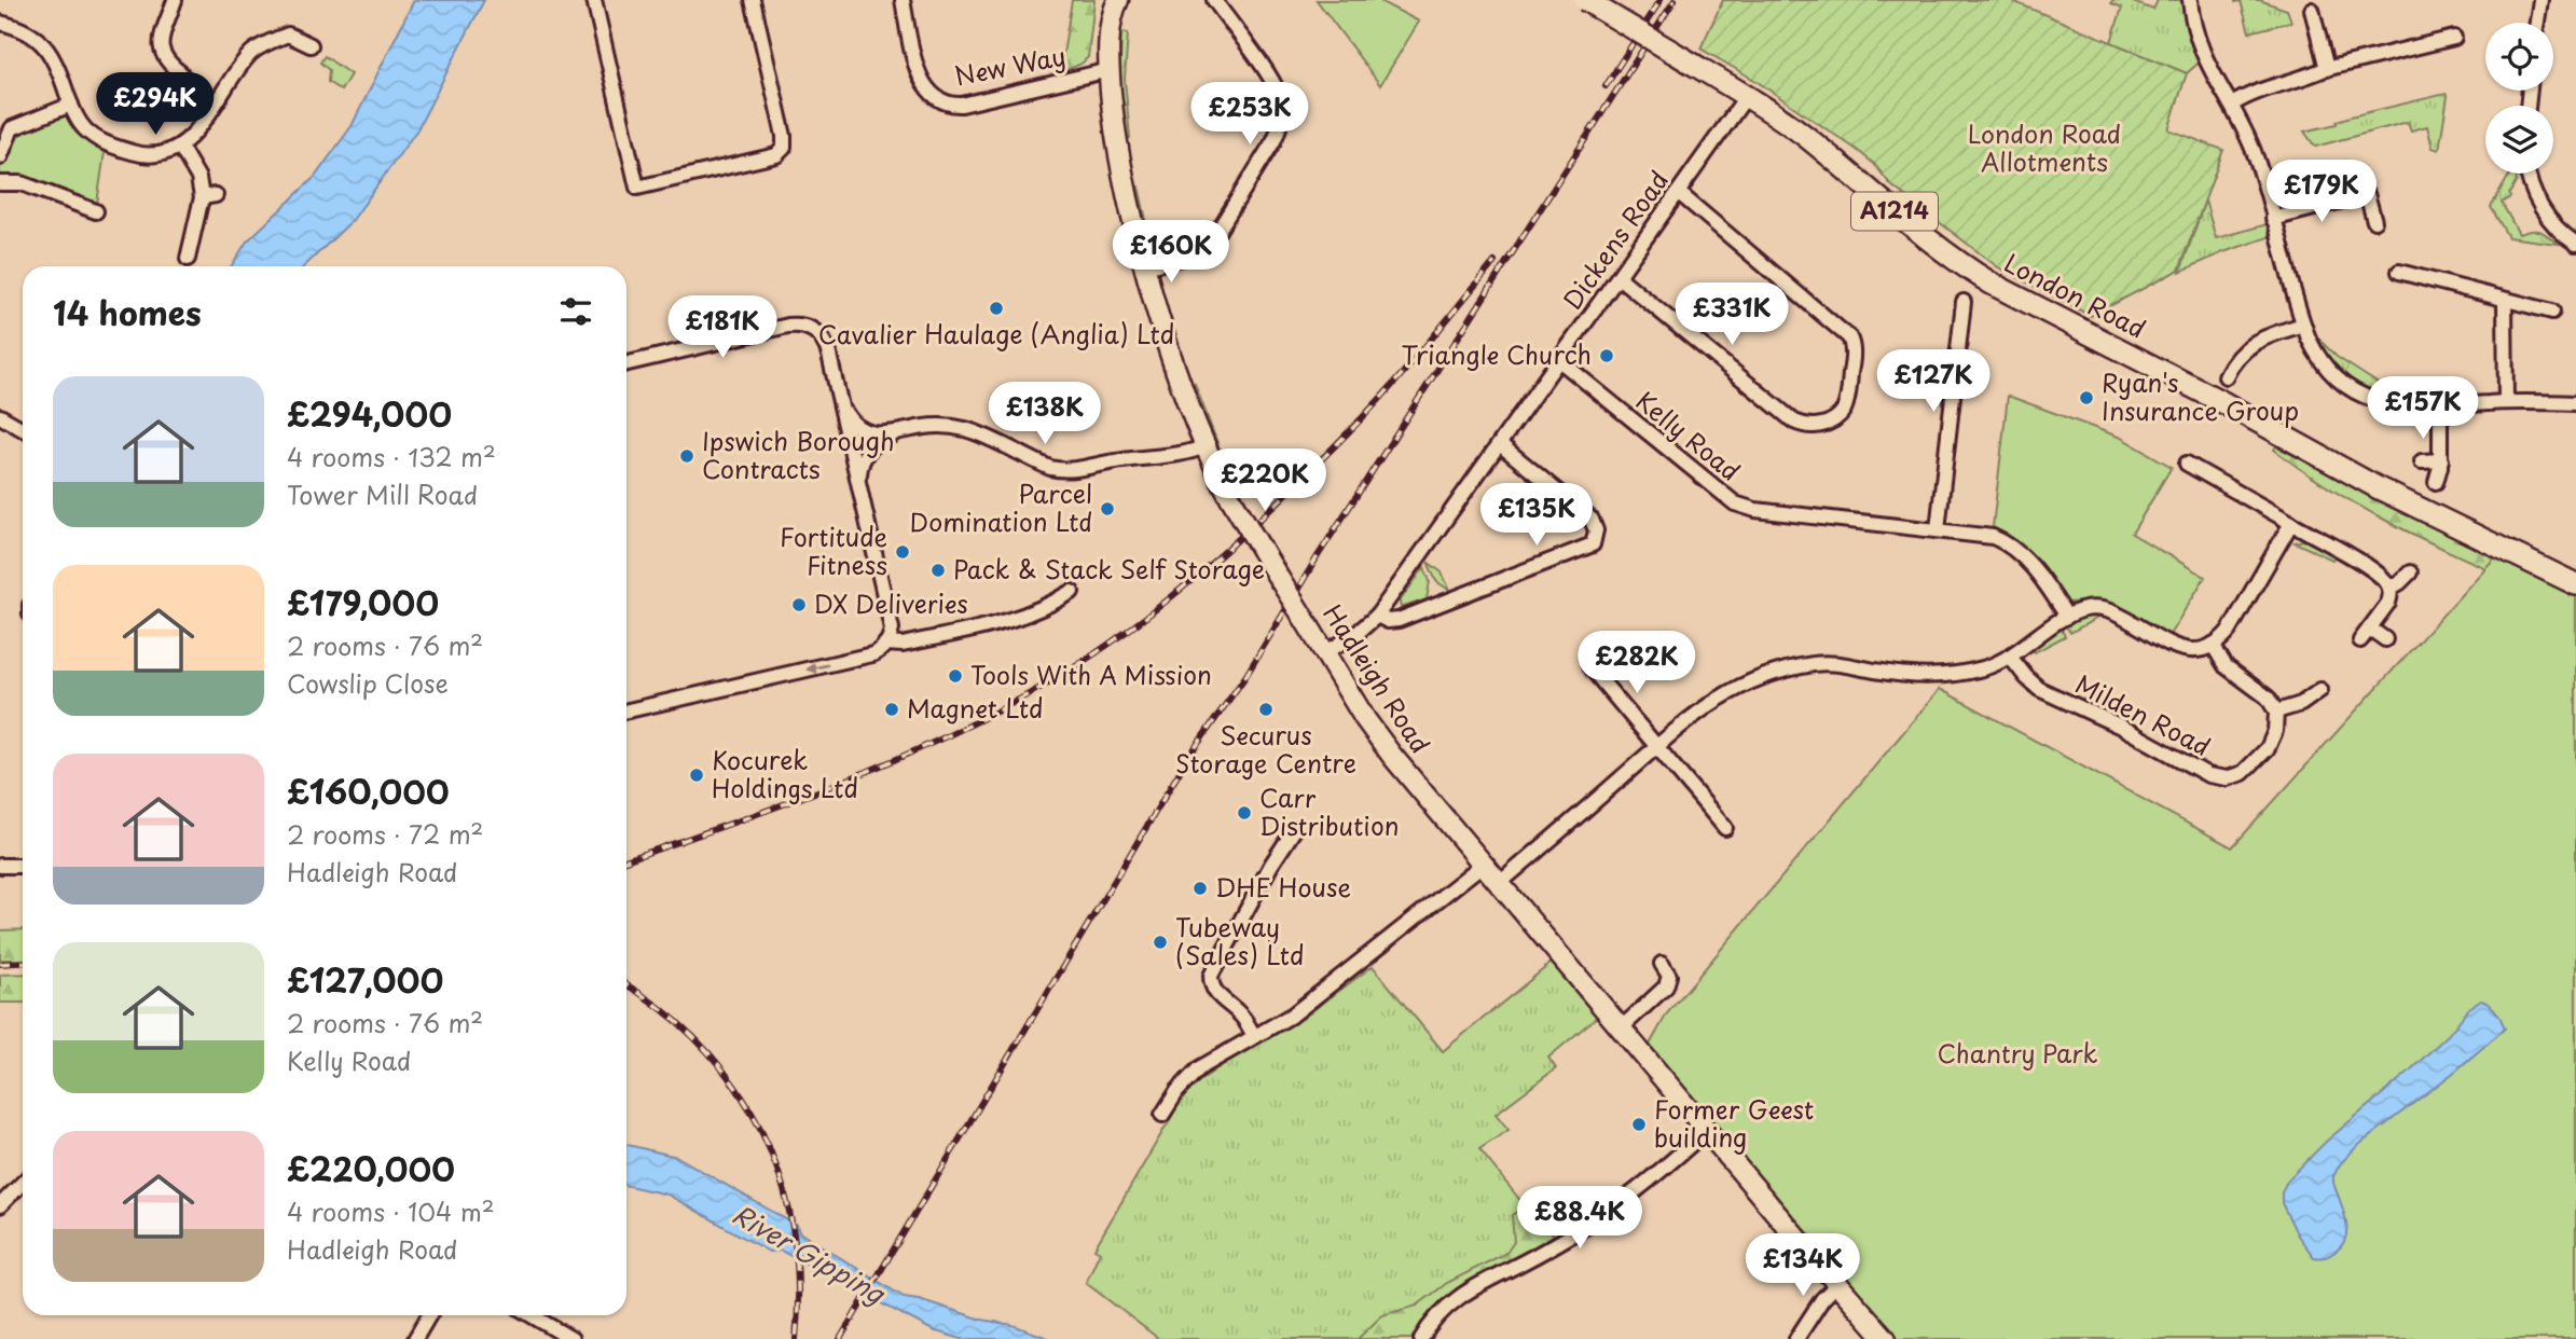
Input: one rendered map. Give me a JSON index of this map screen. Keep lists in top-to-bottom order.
{
  "streets": {
    "main road": ["A1214", "London Road"],
    "street": [
      "New Way",
      "Dickens Road",
      "Kelly Road",
      "Hadleigh Road",
      "Milden Road"
    ]
  },
  "crossings": [
    ["New Way", "Hadleigh Road"],
    ["Dickens Road", "London Road"],
    ["Dickens Road", "Kelly Road"],
    ["Dickens Road", "Hadleigh Road"]
  ],
  "water": ["River Gipping"],
  "parks": ["London Road Allotments", "Chantry Park"],
  "places": [
    "Cavalier Haulage (Anglia) Ltd",
    "Triangle Church",
    "Ryan's Insurance Group",
    "Ipswich Borough Contracts",
    "Parcel Domination Ltd",
    "Fortitude Fitness",
    "Pack & Stack Self Storage",
    "DX Deliveries",
    "Tools With A Mission",
    "Magnet Ltd",
    "Securus Storage Centre",
    "Kocurek Holdings Ltd",
    "Carr Distribution",
    "DHE House",
    "Tubeway (Sales) Ltd",
    "Former Geest building"
  ],
  "page": {
    "price": [
      "£294K",
      "£253K",
      "£179K",
      "£160K",
      "£331K",
      "£181K",
      "£127K",
      "£157K",
      "£138K",
      "£220K",
      "£135K",
      "£282K",
      "£88.4K",
      "£134K"
    ],
    "heading": "14 homes",
    "list": [
      {
        "name": "£294,000",
        "note": "4 rooms · 132 m² · Tower Mill Road"
      },
      {
        "name": "£179,000",
        "note": "2 rooms · 76 m² · Cowslip Close"
      },
      {
        "name": "£160,000",
        "note": "2 rooms · 72 m² · Hadleigh Road"
      },
      {
        "name": "£127,000",
        "note": "2 rooms · 76 m² · Kelly Road"
      },
      {
        "name": "£220,000",
        "note": "4 rooms · 104 m² · Hadleigh Road"
      }
    ]
  }
}
